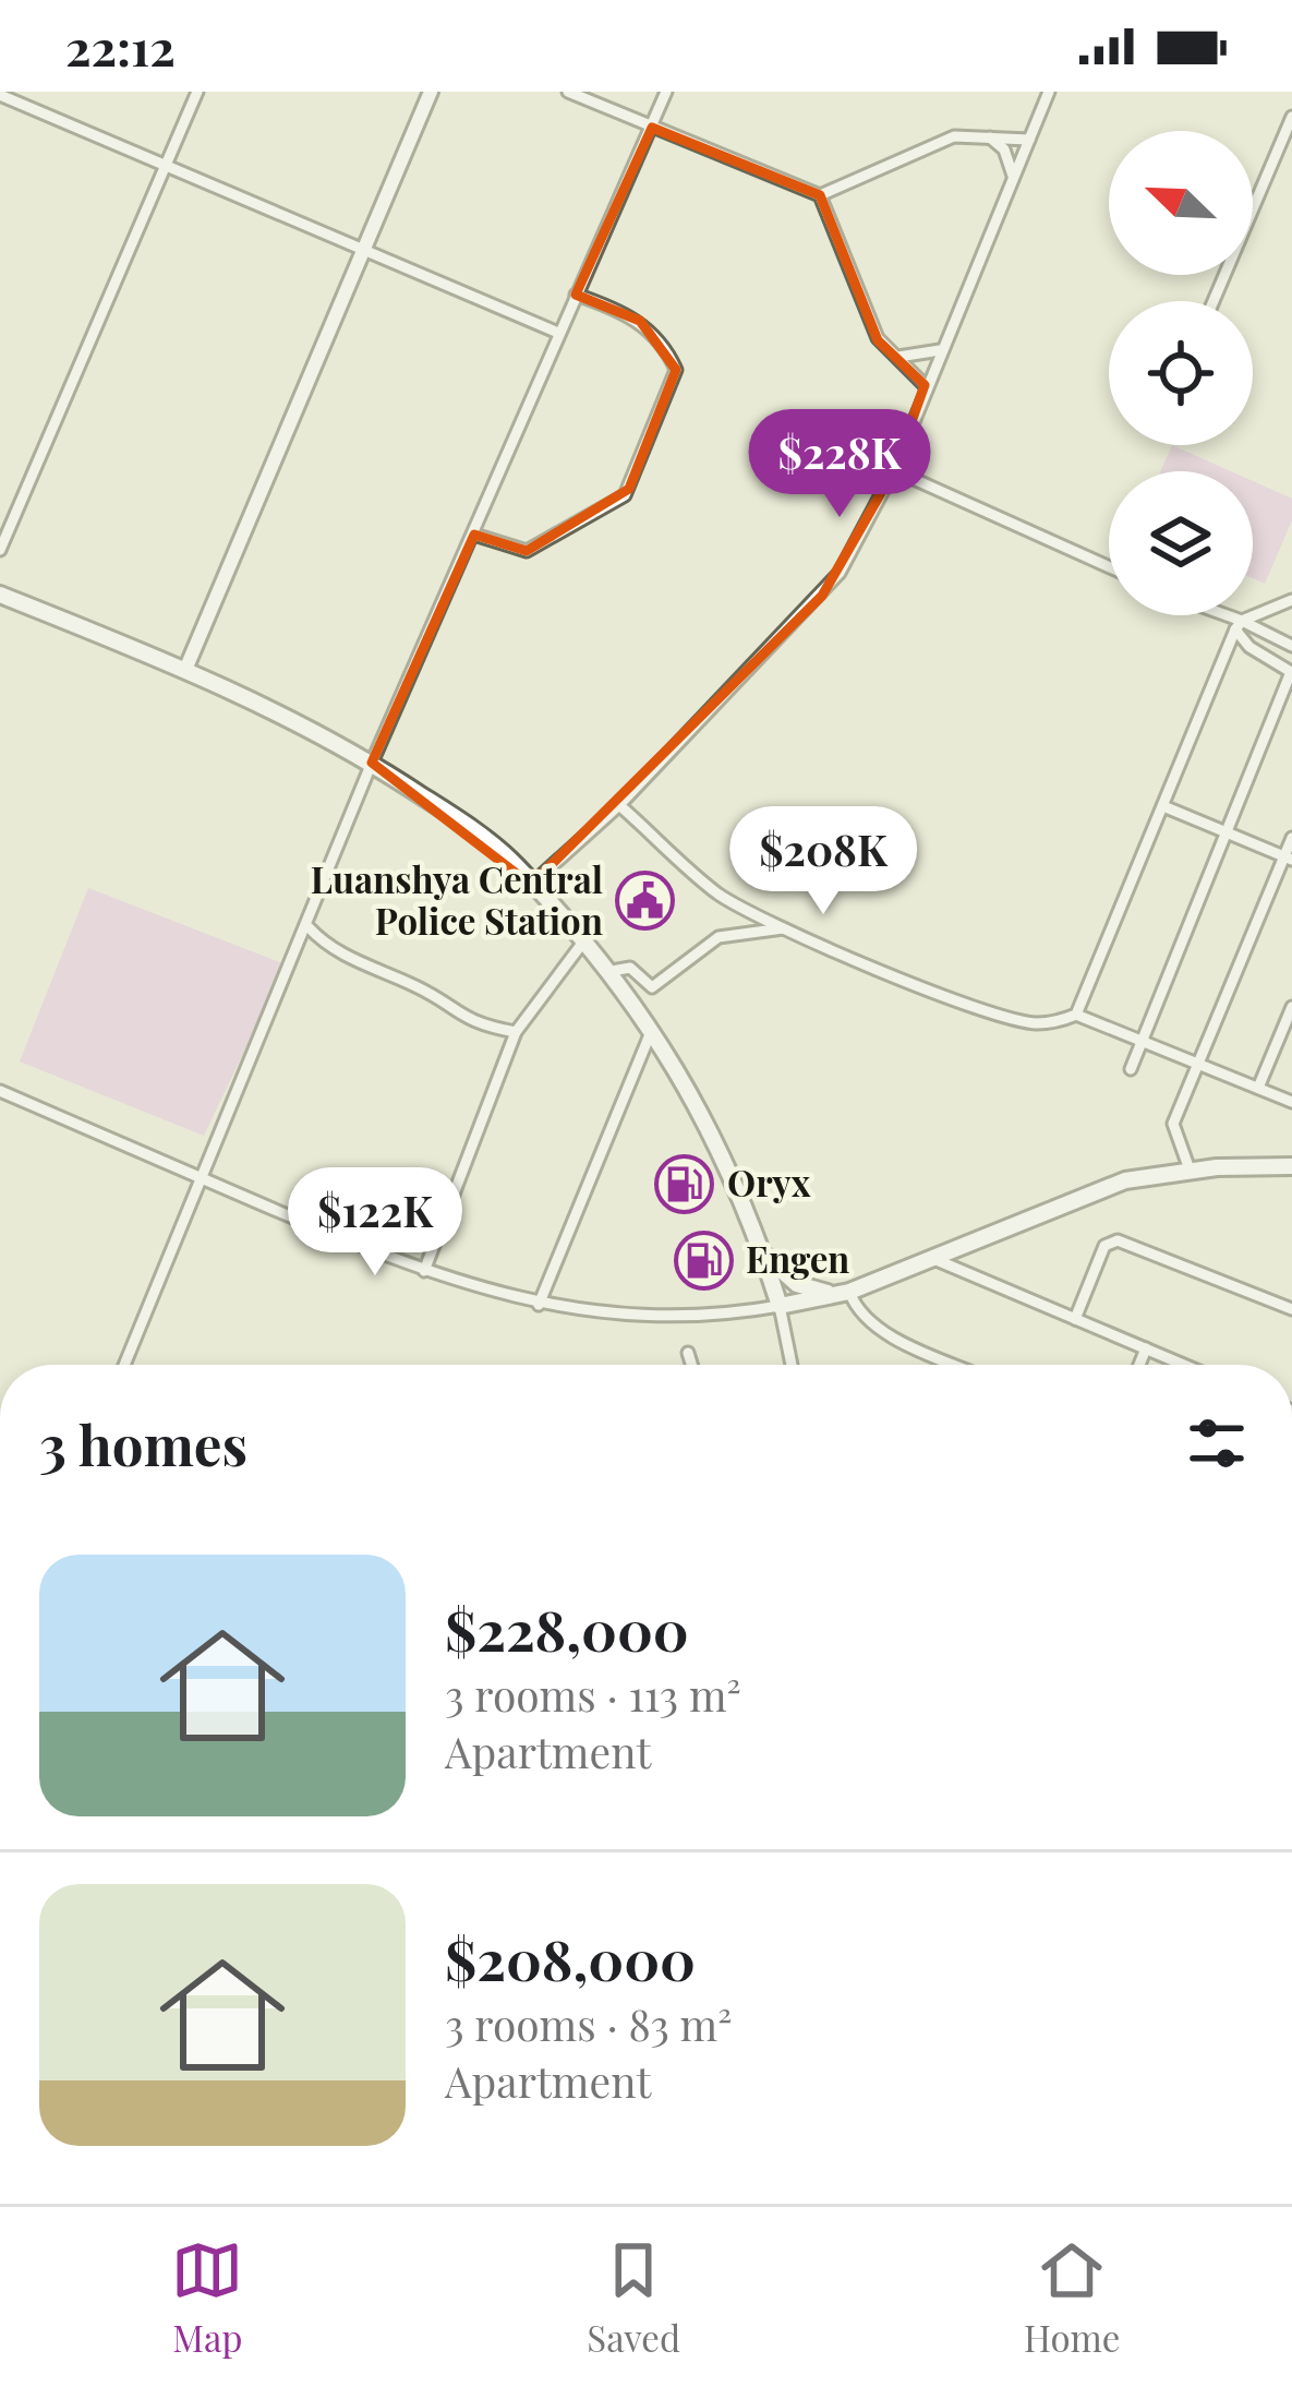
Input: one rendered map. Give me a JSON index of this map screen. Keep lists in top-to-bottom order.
{
  "places": {
    "public building": ["Luanshya Central Police Station"],
    "fuel station": ["Oryx", "Engen"]
  },
  "north": "top left",
  "page": {
    "status": "22:12",
    "price": ["$228K", "$208K", "$122K"],
    "heading": "3 homes",
    "list": [
      {
        "name": "$228,000",
        "note": "3 rooms · 113 m² · Apartment"
      },
      {
        "name": "$208,000",
        "note": "3 rooms · 83 m² · Apartment"
      }
    ],
    "tabs": ["Map", "Saved", "Home"]
  }
}
